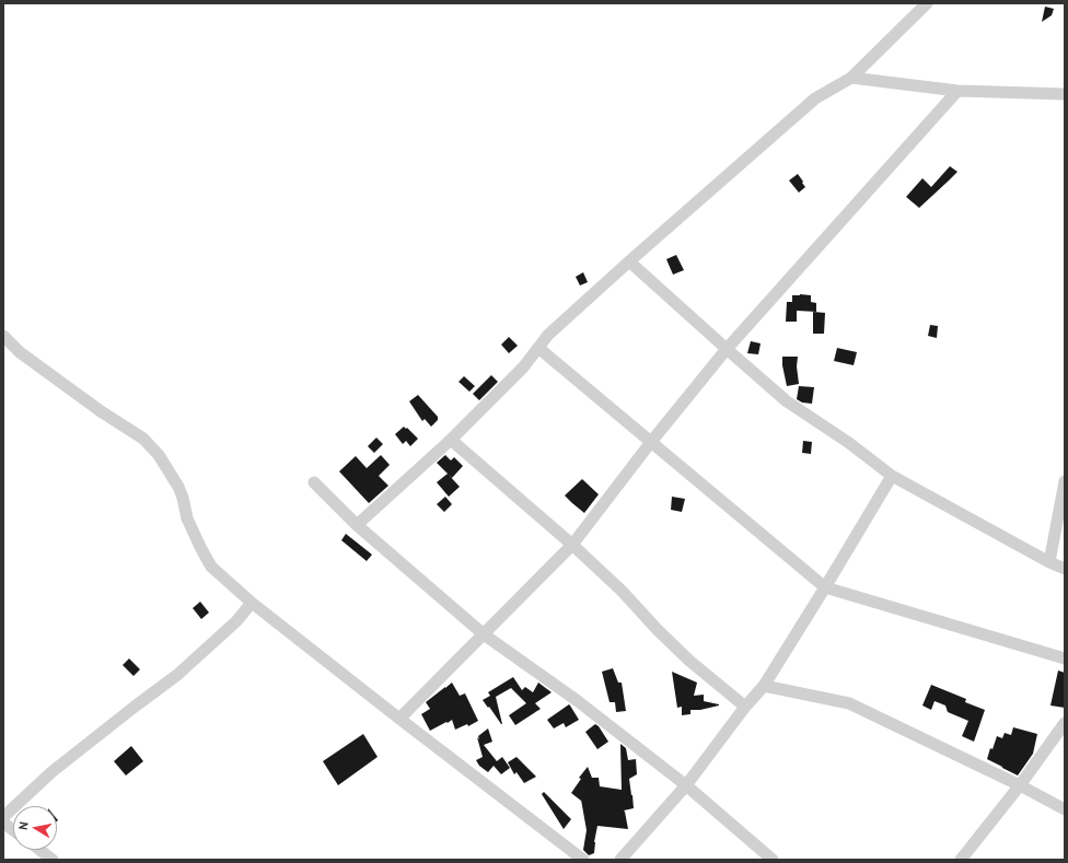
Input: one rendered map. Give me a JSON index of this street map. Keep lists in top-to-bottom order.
{
  "north": "left"
}
